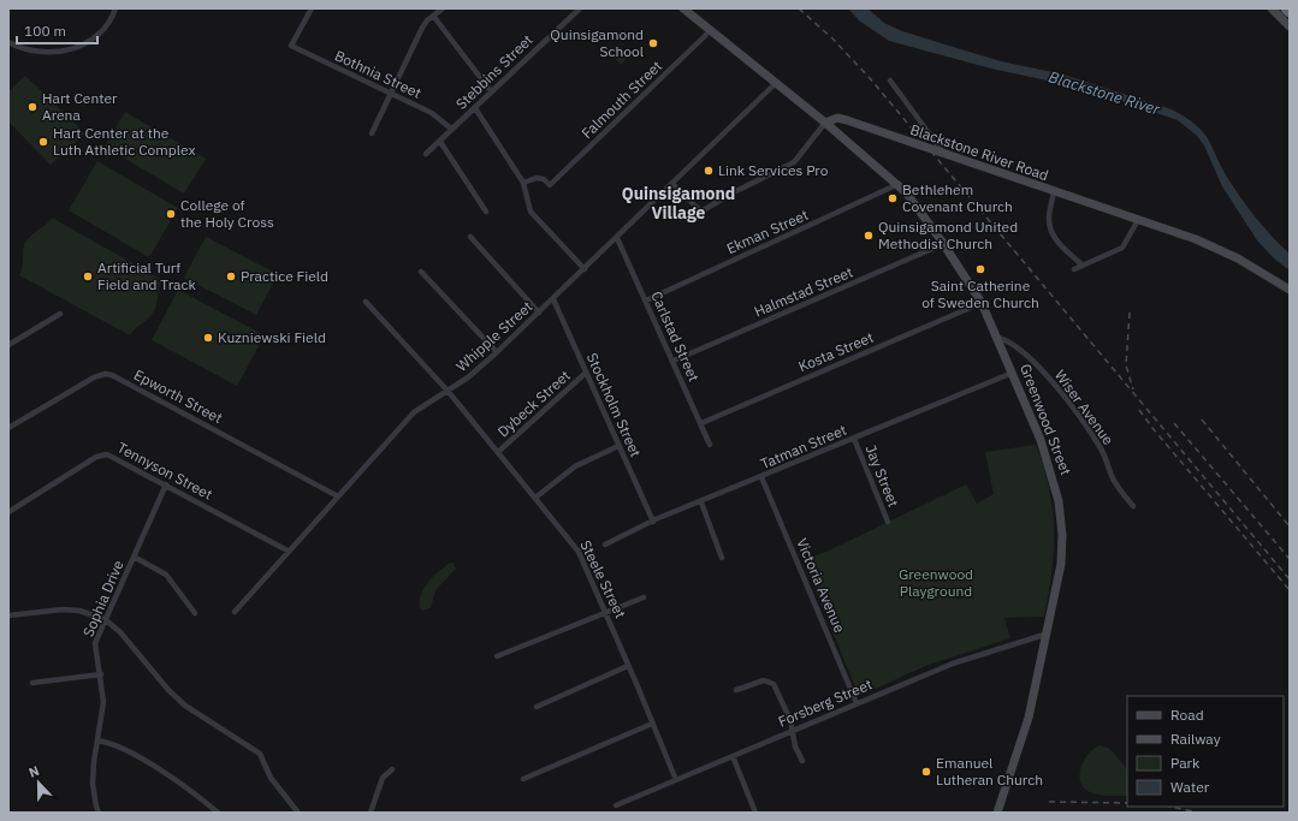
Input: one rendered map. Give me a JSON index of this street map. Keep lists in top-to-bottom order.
{
  "streets": {
    "main road": ["Blackstone River Road", "Greenwood Street"],
    "street": [
      "Stebbins Street",
      "Bothnia Street",
      "Falmouth Street",
      "Ekman Street",
      "Halmstad Street",
      "Whipple Street",
      "Carlstad Street",
      "Kosta Street",
      "Epworth Street",
      "Dybeck Street",
      "Stockholm Street",
      "Wiser Avenue",
      "Tatman Street",
      "Tennyson Street",
      "Jay Street",
      "Steele Street",
      "Victoria Avenue",
      "Sophia Drive",
      "Forsberg Street"
    ]
  },
  "crossings": [
    ["Stebbins Street", "Bothnia Street"],
    ["Blackstone River Road", "Greenwood Street"],
    ["Ekman Street", "Carlstad Street"],
    ["Ekman Street", "Greenwood Street"],
    ["Halmstad Street", "Carlstad Street"],
    ["Halmstad Street", "Greenwood Street"],
    ["Whipple Street", "Carlstad Street"],
    ["Whipple Street", "Epworth Street"],
    ["Whipple Street", "Stockholm Street"],
    ["Whipple Street", "Tennyson Street"],
    ["Whipple Street", "Steele Street"],
    ["Carlstad Street", "Kosta Street"],
    ["Kosta Street", "Greenwood Street"],
    ["Dybeck Street", "Stockholm Street"],
    ["Dybeck Street", "Steele Street"],
    ["Stockholm Street", "Tatman Street"],
    ["Wiser Avenue", "Greenwood Street"],
    ["Greenwood Street", "Tatman Street"],
    ["Greenwood Street", "Forsberg Street"],
    ["Tatman Street", "Jay Street"],
    ["Tatman Street", "Victoria Avenue"],
    ["Tennyson Street", "Sophia Drive"],
    ["Steele Street", "Forsberg Street"],
    ["Victoria Avenue", "Forsberg Street"]
  ],
  "districts": ["Quinsigamond Village"],
  "water": ["Blackstone River"],
  "parks": ["Greenwood Playground"],
  "places": [
    "Quinsigamond School",
    "Hart Center Arena",
    "Hart Center at the Luth Athletic Complex",
    "Link Services Pro",
    "Bethlehem Covenant Church",
    "College of the Holy Cross",
    "Quinsigamond United Methodist Church",
    "Saint Catherine of Sweden Church",
    "Artificial Turf Field and Track",
    "Practice Field",
    "Kuzniewski Field",
    "Emanuel Lutheran Church"
  ],
  "legend": [
    "Road",
    "Railway",
    "Park",
    "Water"
  ],
  "scale_bar": "100 m",
  "north": "top"
}
